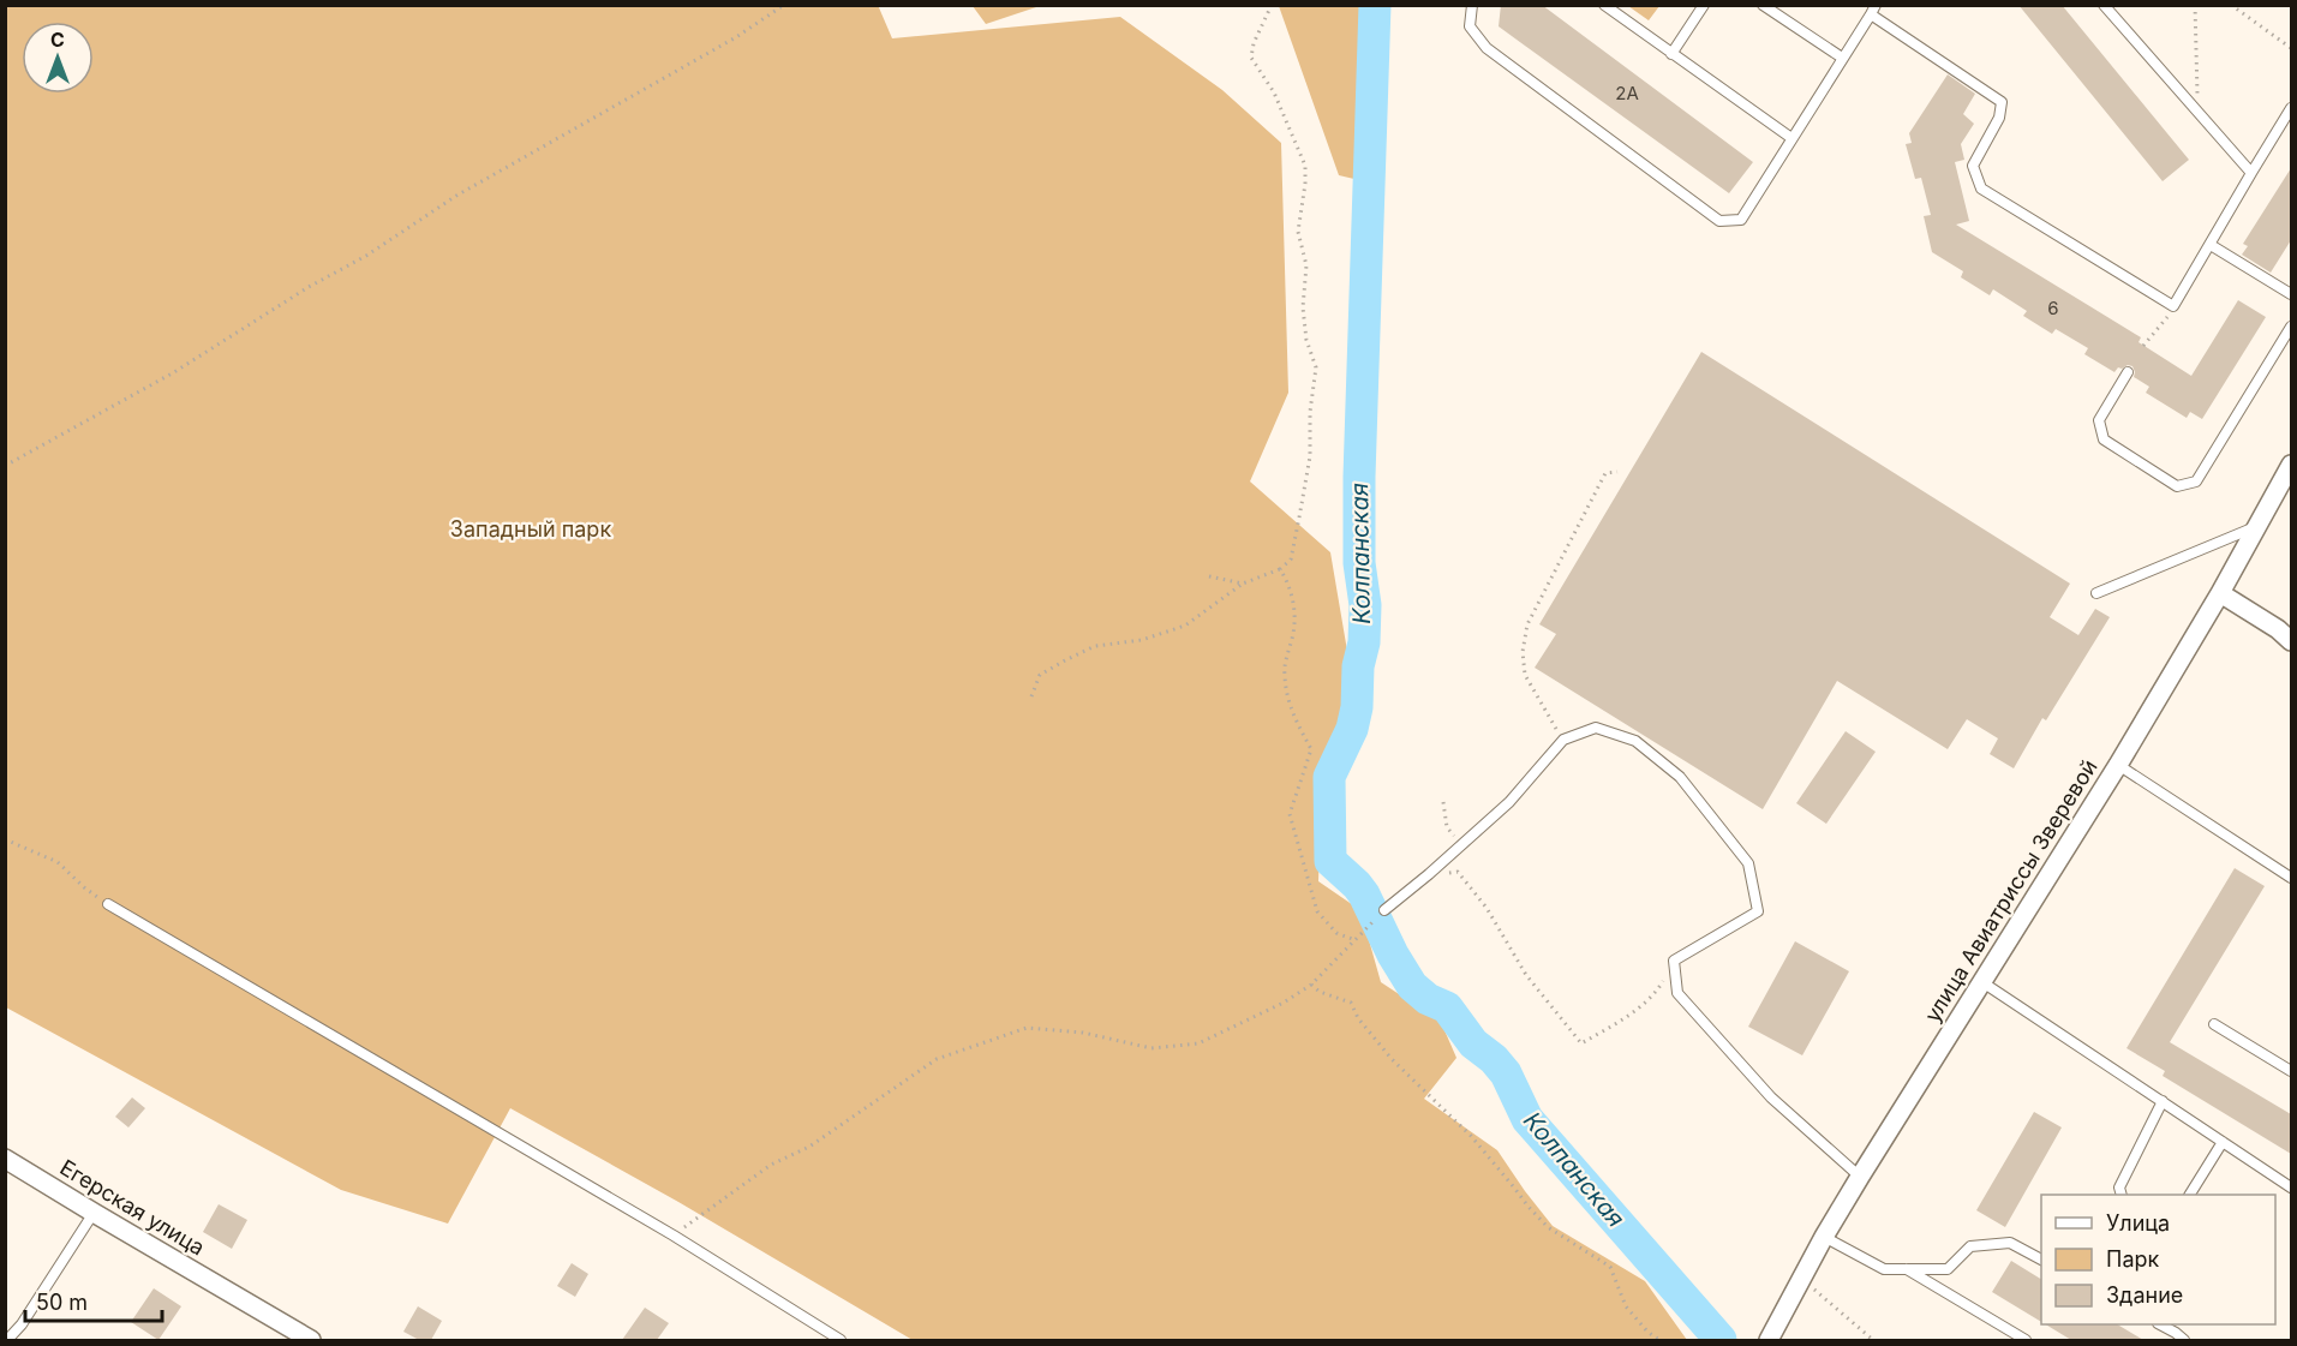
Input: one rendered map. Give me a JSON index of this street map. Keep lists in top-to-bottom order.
{
  "streets": {
    "street": ["улица Авиатриссы Зверевой", "Егерская улица"]
  },
  "water": ["Колпанская"],
  "parks": ["Западный парк"],
  "house_numbers": ["2А", "6"],
  "legend": ["Улица", "Парк", "Здание"],
  "scale_bar": "50 m",
  "north": "top"
}
